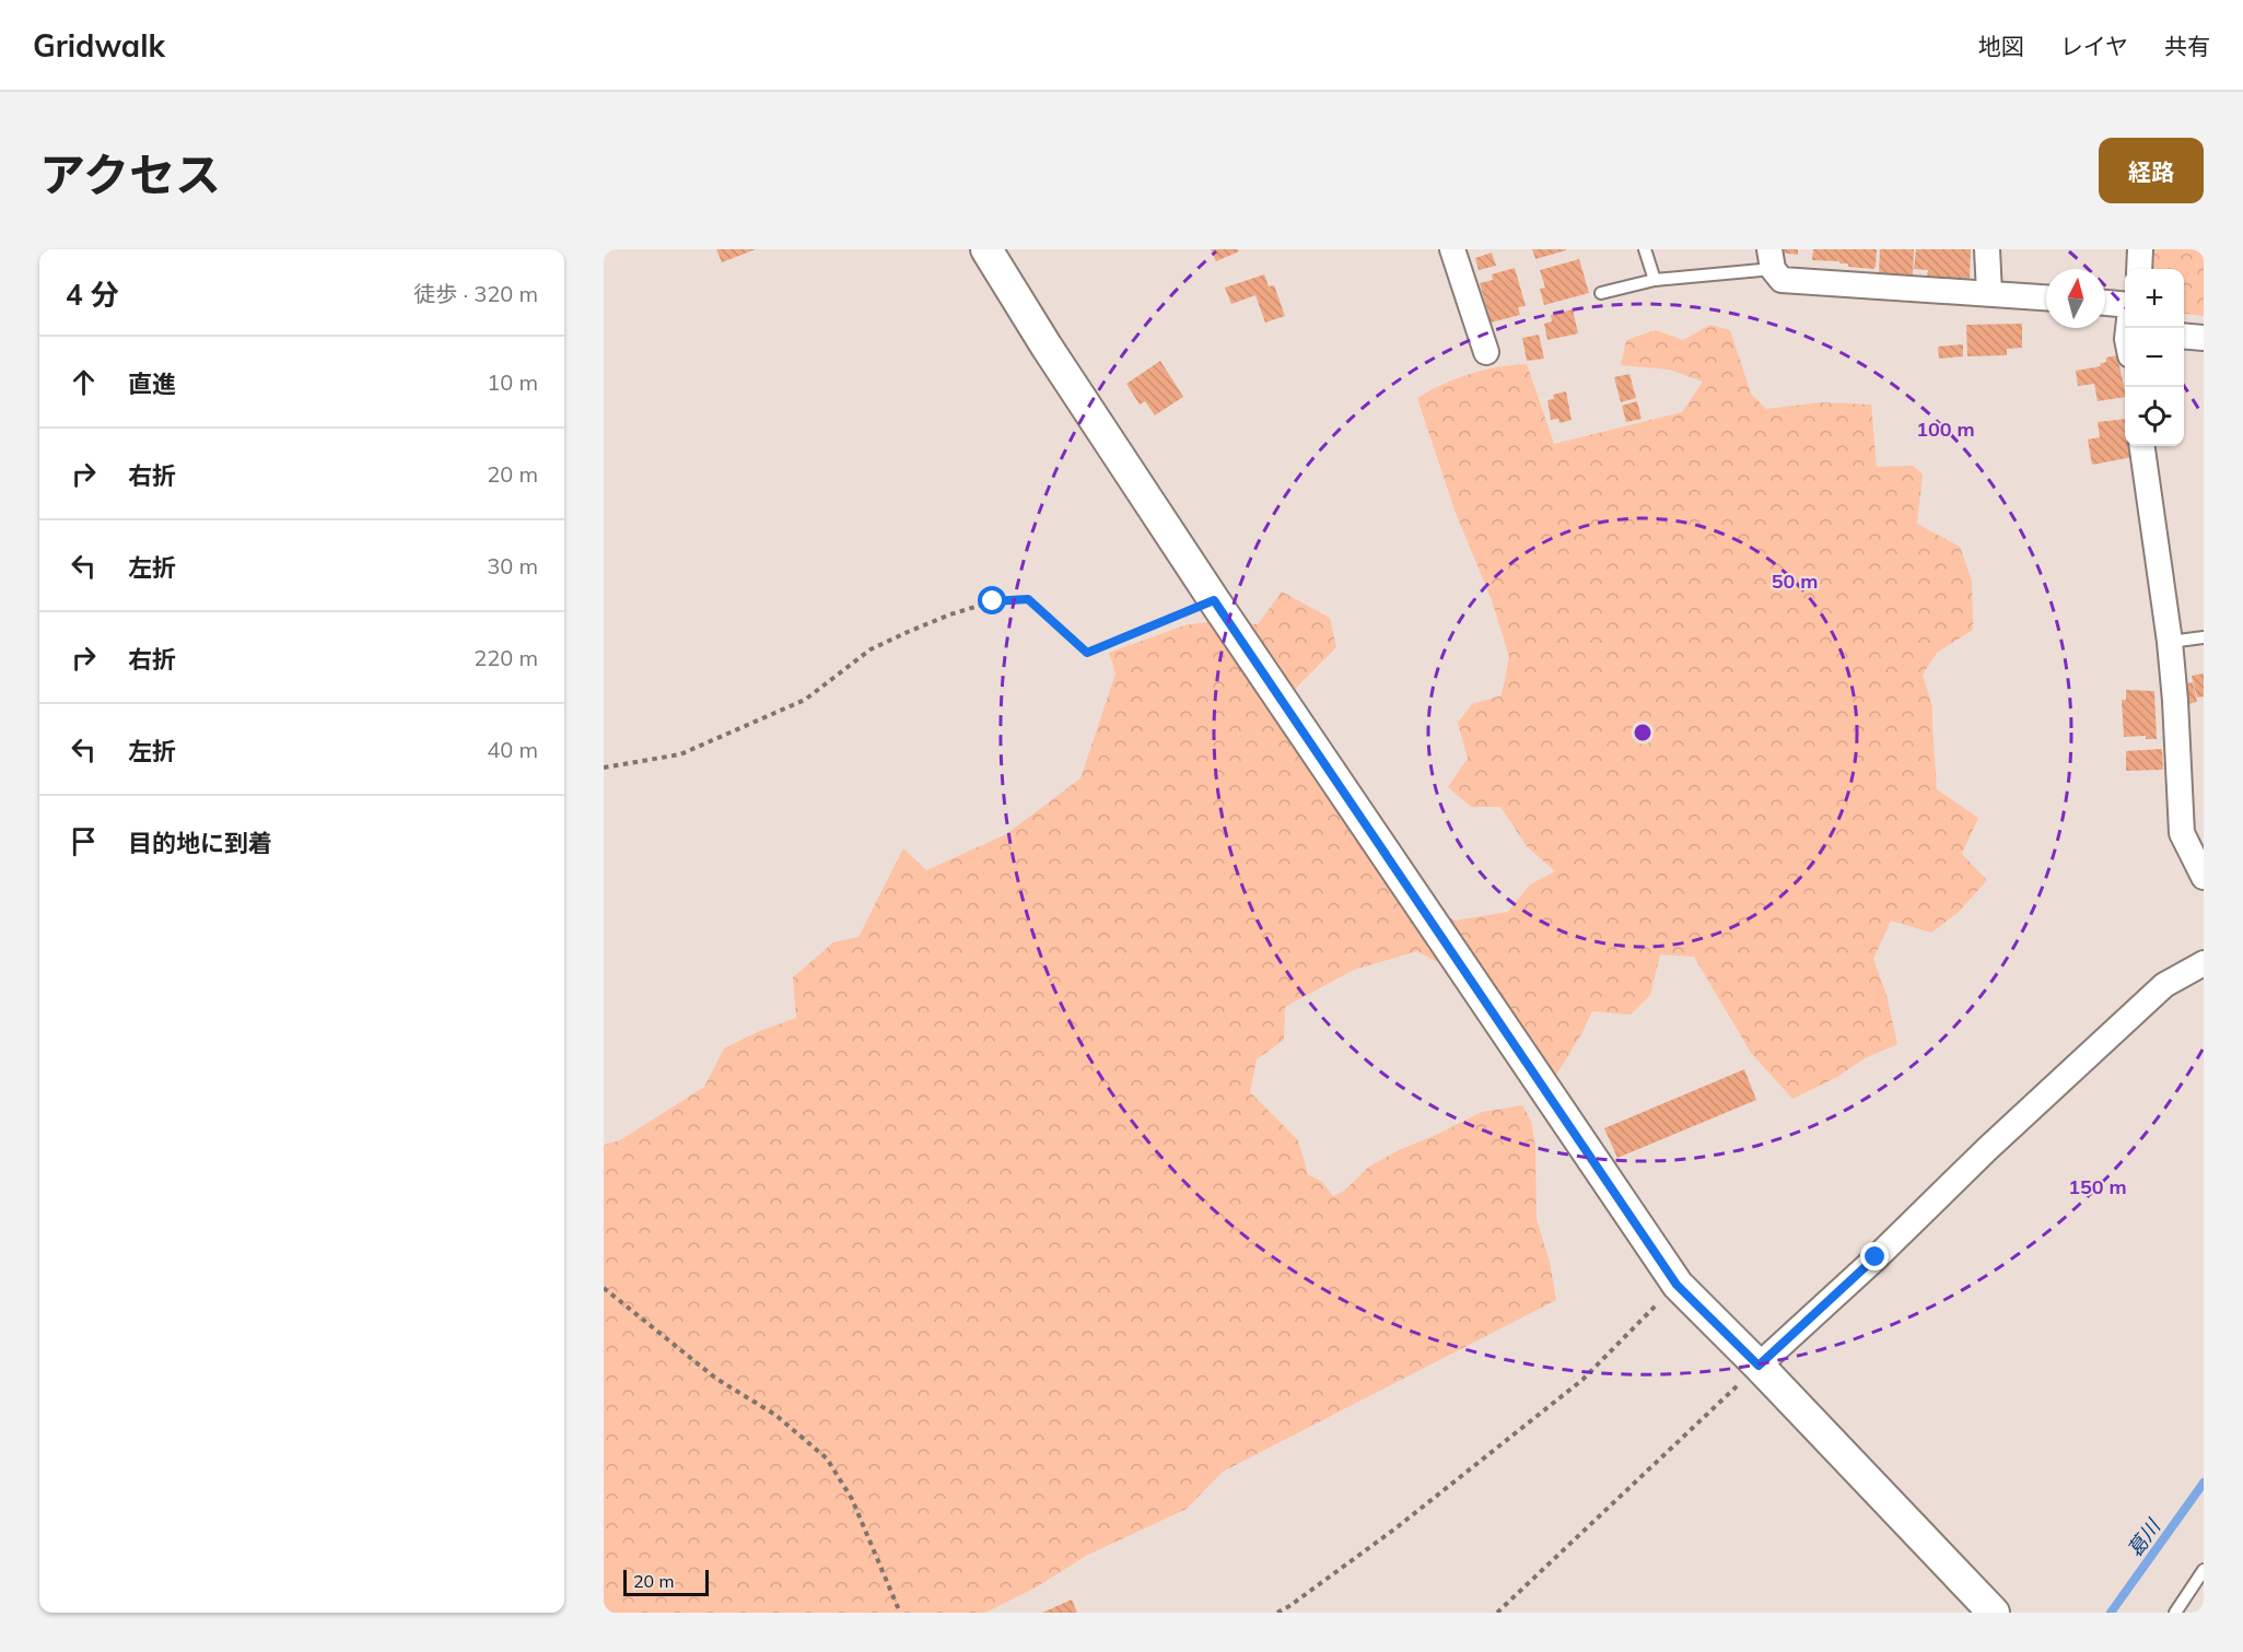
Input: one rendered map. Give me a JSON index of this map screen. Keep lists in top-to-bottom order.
{
  "water": ["葛川"],
  "scale_bar": "20 m",
  "north": "top",
  "page": {
    "header": "Gridwalk",
    "nav": ["地図", "レイヤ", "共有"],
    "title": "アクセス",
    "buttons": "経路",
    "heading": ["4 分", "徒歩 · 320 m"],
    "map_buttons": ["+", "−"],
    "list": [
      ["直進", "10 m"],
      ["右折", "20 m"],
      ["左折", "30 m"],
      ["右折", "220 m"],
      ["左折", "40 m"],
      "目的地に到着"
    ],
    "scale": "20 m"
  },
  "rings": ["100 m", "50 m", "150 m"]
}
